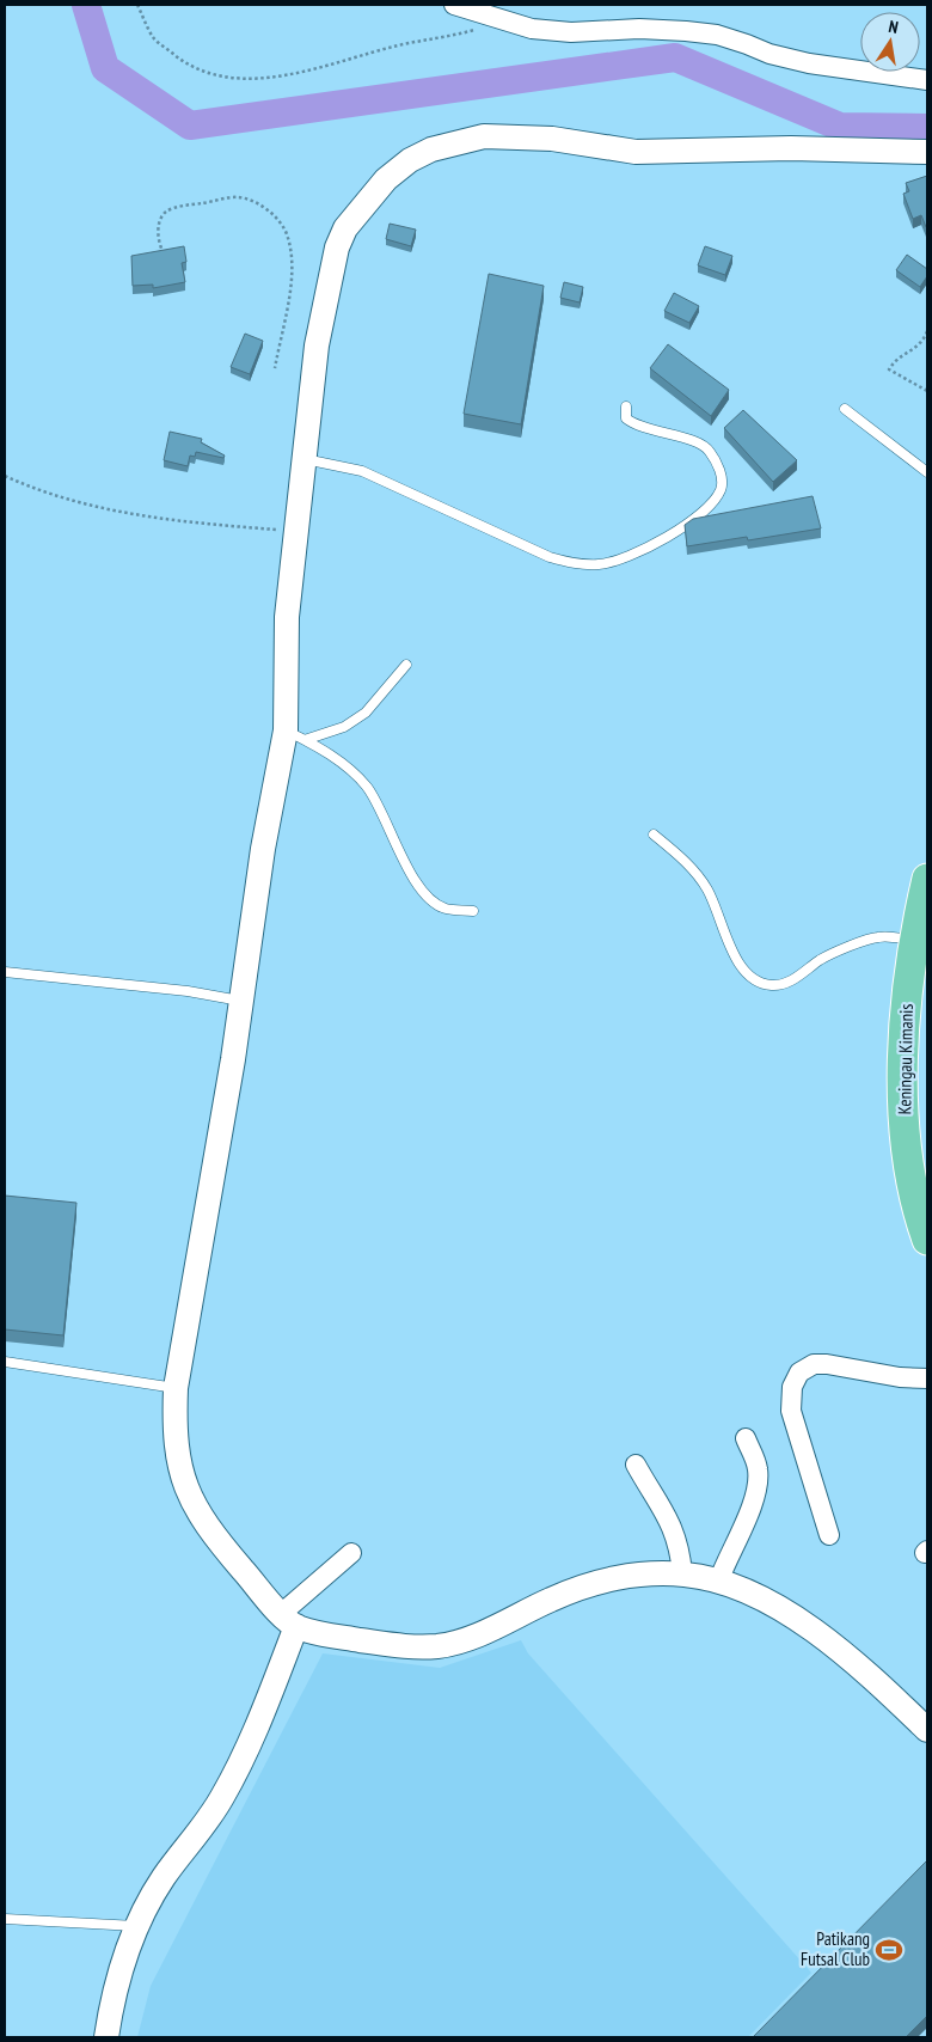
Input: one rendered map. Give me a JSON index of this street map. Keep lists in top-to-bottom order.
{
  "streets": {
    "main road": ["Keningau Kimanis"]
  },
  "places": {
    "sports": ["Patikang Futsal Club"]
  },
  "north": "top"
}
